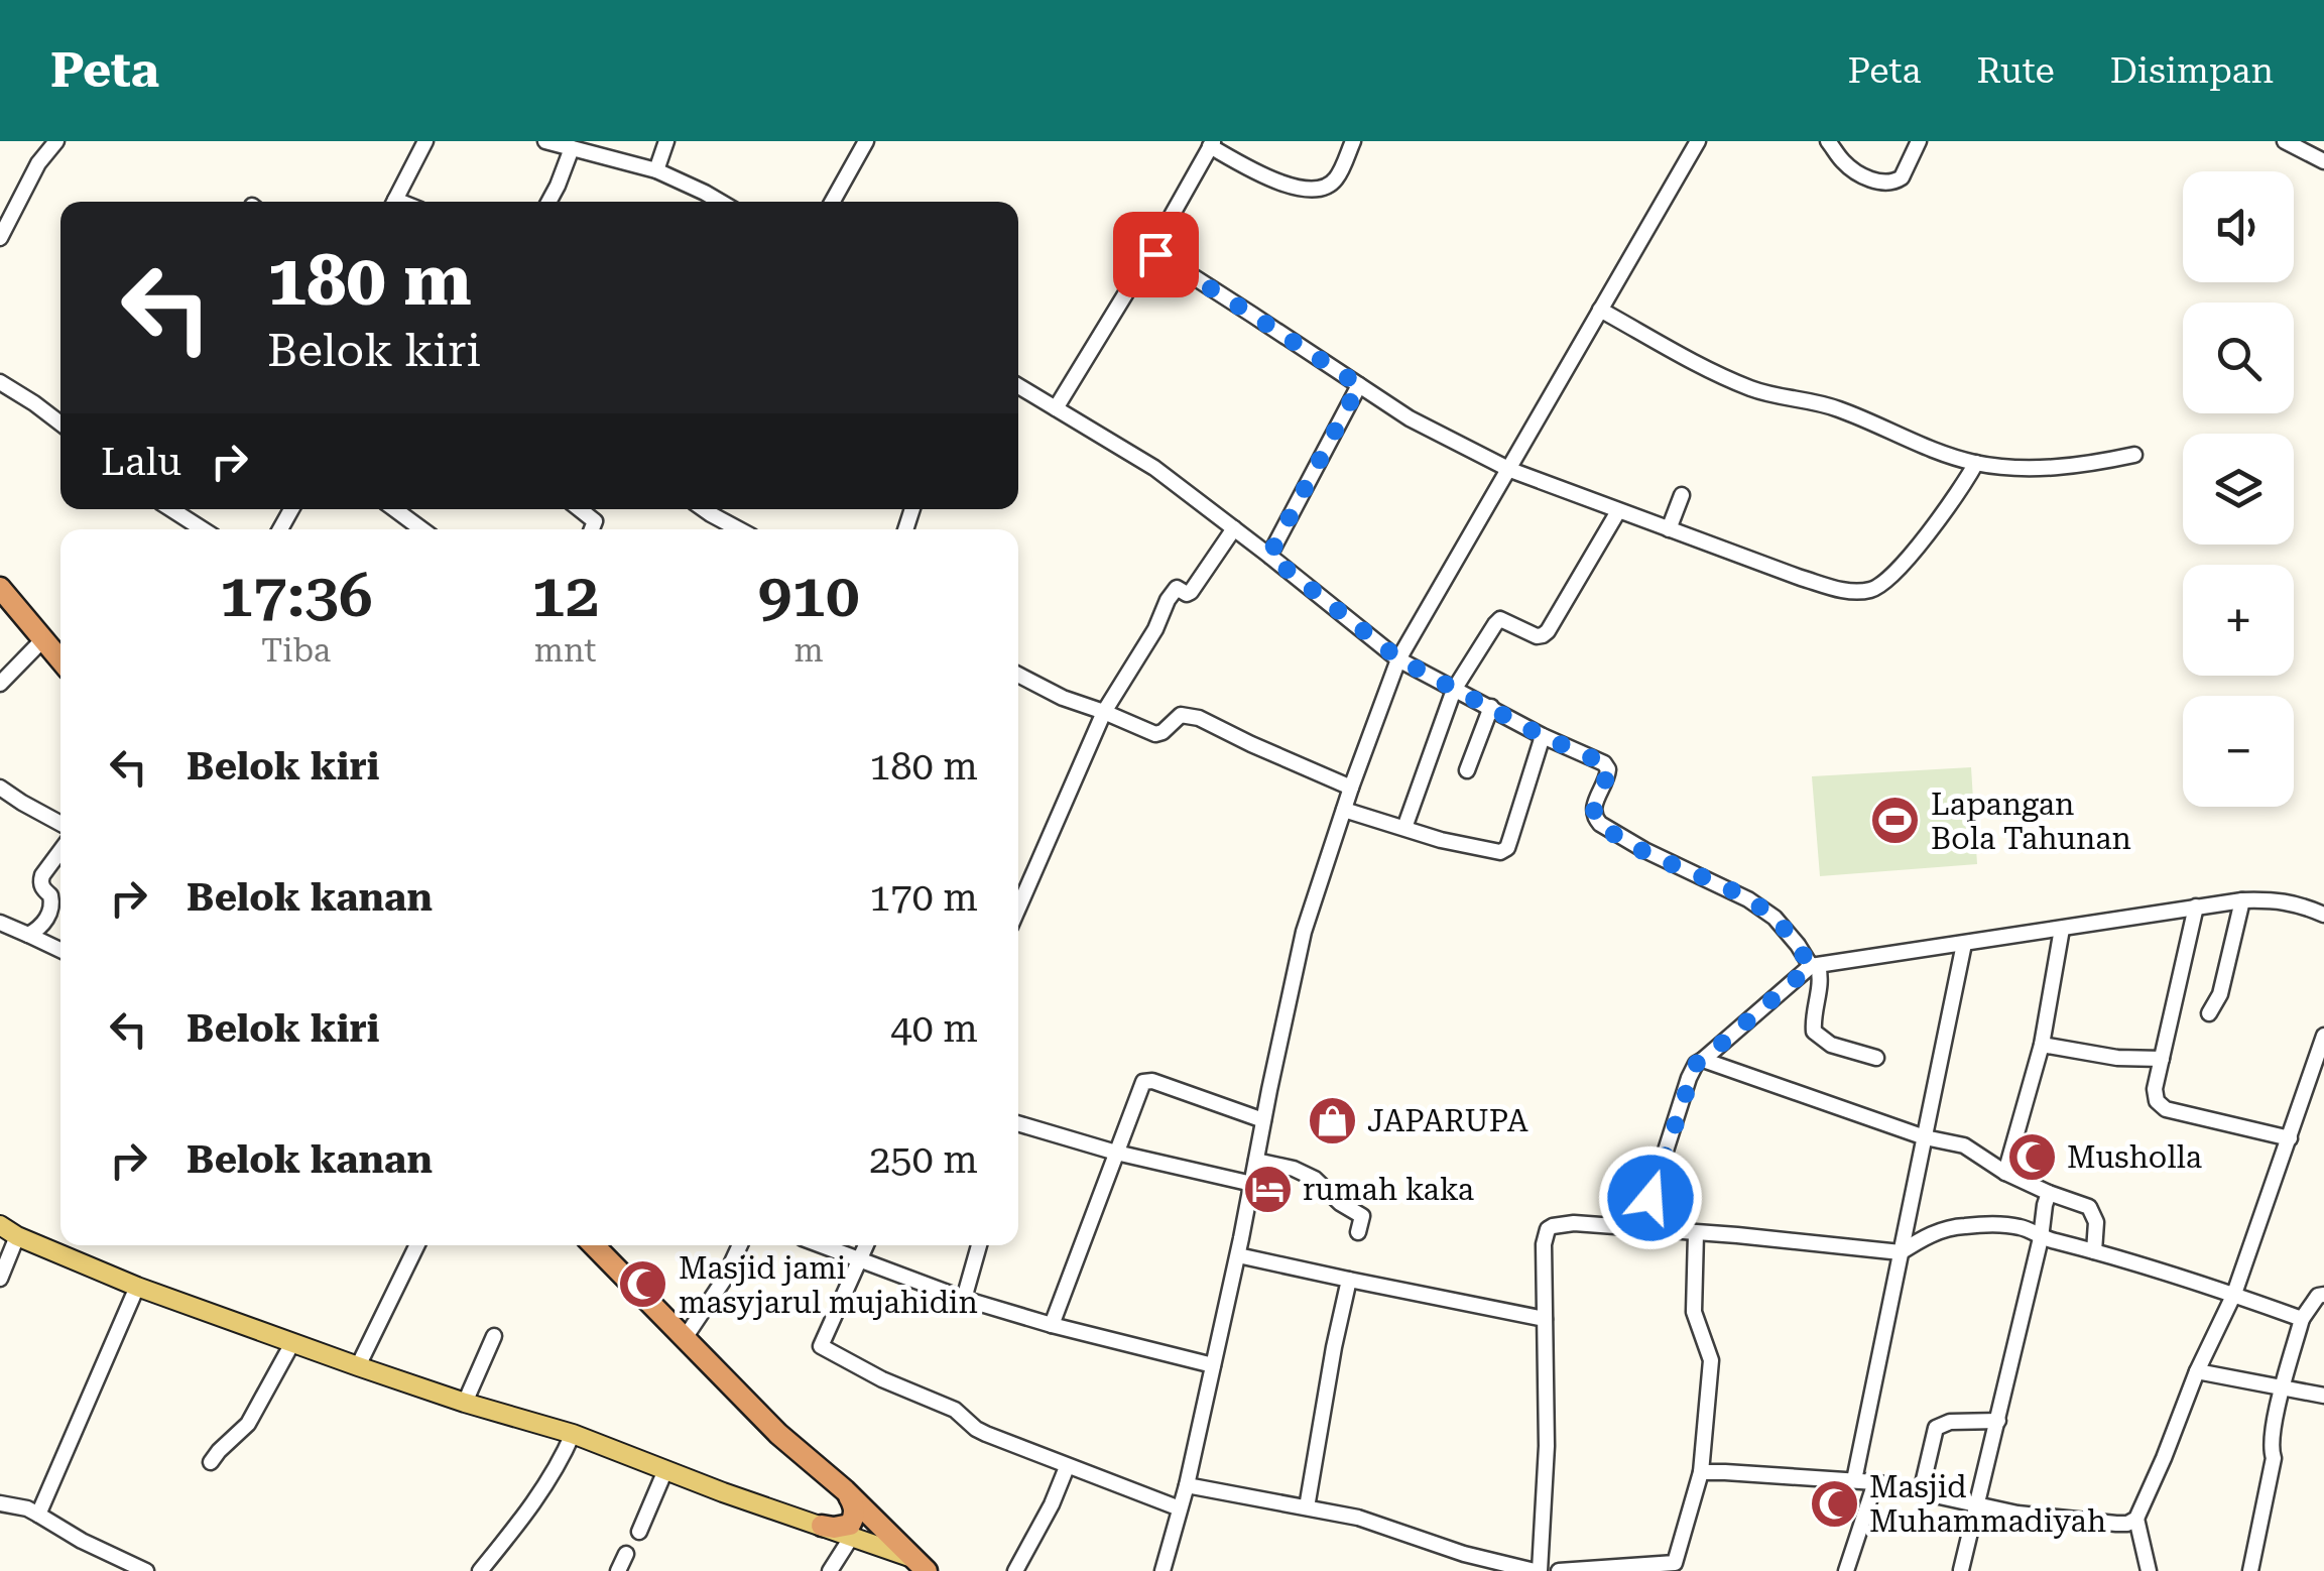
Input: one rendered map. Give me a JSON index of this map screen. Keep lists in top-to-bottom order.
{
  "places": {
    "sports": ["Lapangan Bola Tahunan"],
    "shop": ["JAPARUPA"],
    "mosque": ["Musholla", "Masjid jami masyjarul mujahidin", "Masjid Muhammadiyah"],
    "hotel": ["rumah kaka"]
  },
  "page": {
    "header": "Peta",
    "nav": ["Peta", "Rute", "Disimpan"],
    "map_buttons": ["+", "−"],
    "turn": ["180 m", "Belok kiri"],
    "then": "Lalu",
    "eta": [
      "17:36",
      "Tiba",
      "12",
      "mnt",
      "910",
      "m"
    ],
    "list": [
      {
        "name": "Belok kiri",
        "value": "180 m"
      },
      {
        "name": "Belok kanan",
        "value": "170 m"
      },
      {
        "name": "Belok kiri",
        "value": "40 m"
      },
      {
        "name": "Belok kanan",
        "value": "250 m"
      }
    ]
  }
}
